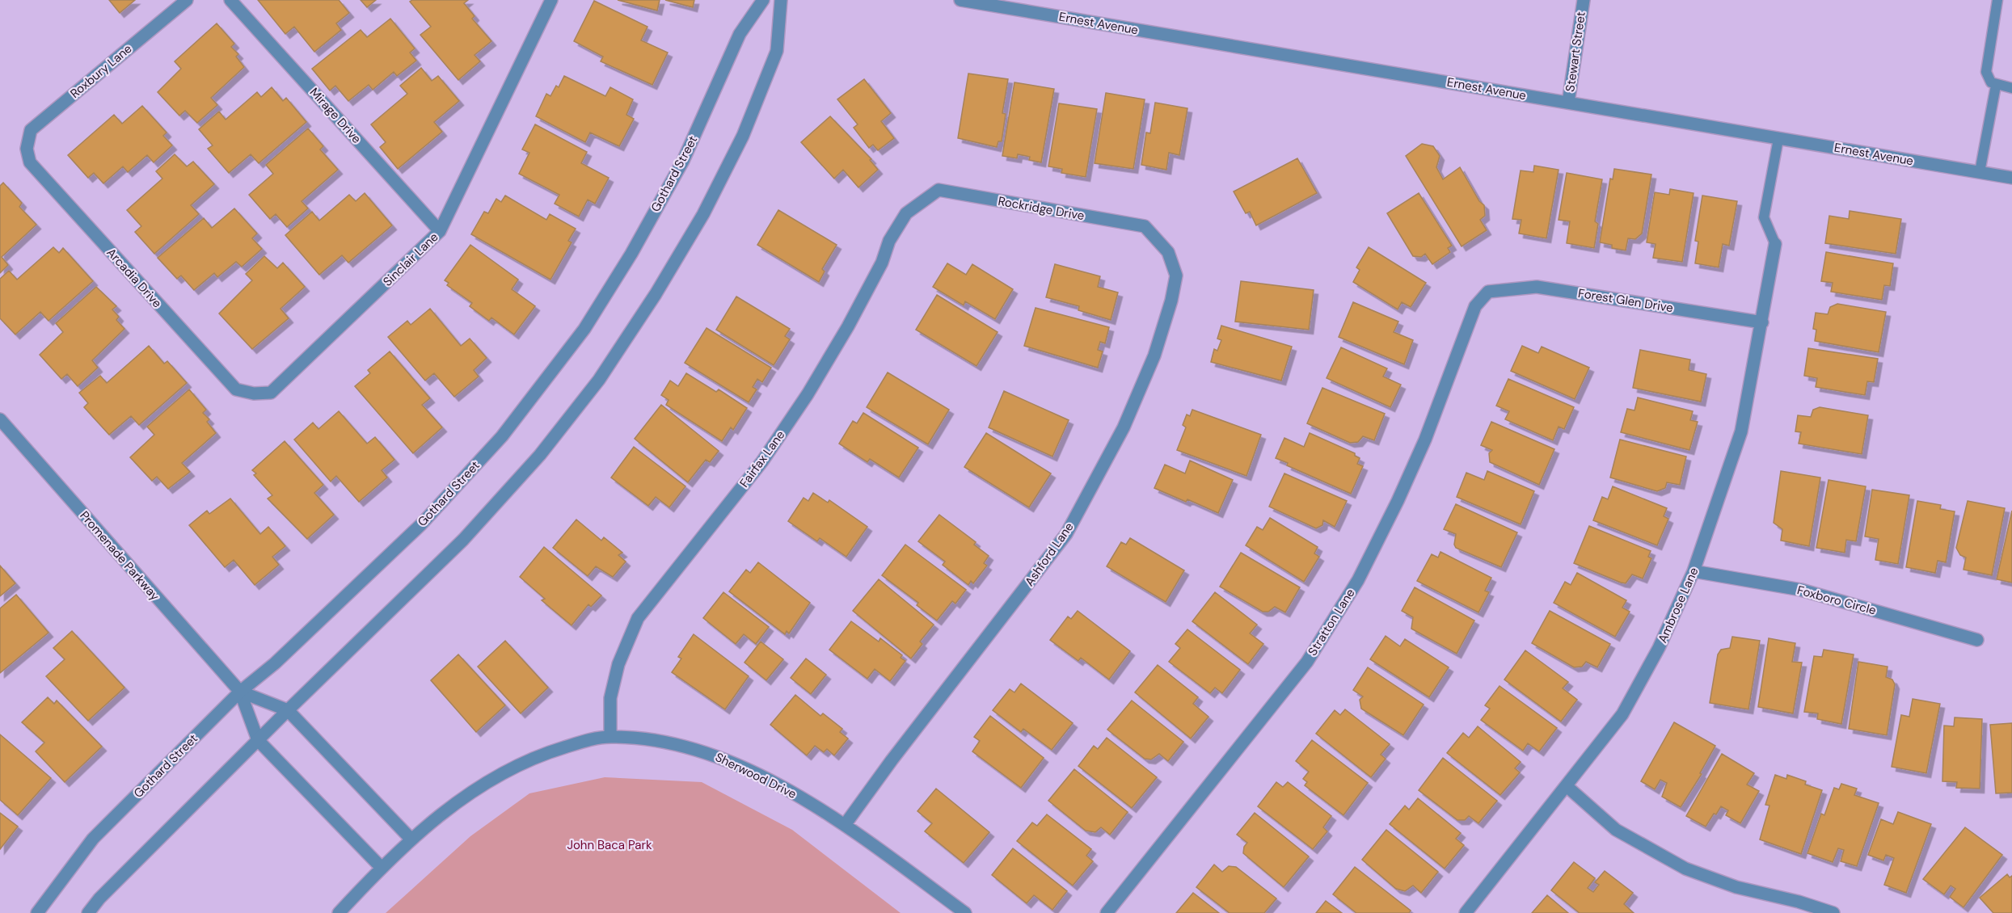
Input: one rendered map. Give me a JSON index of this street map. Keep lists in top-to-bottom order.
{
  "streets": {
    "street": [
      "Ernest Avenue",
      "Stewart Street",
      "Roxbury Lane",
      "Mirage Drive",
      "Gothard Street",
      "Rockridge Drive",
      "Sinclair Lane",
      "Arcadia Drive",
      "Forest Glen Drive",
      "Fairfax Lane",
      "Ashford Lane",
      "Promenade Parkway",
      "Foxboro Circle",
      "Ambrose Lane",
      "Stratton Lane",
      "Sherwood Drive"
    ]
  },
  "crossings": [
    ["Ernest Avenue", "Stewart Street"],
    ["Roxbury Lane", "Arcadia Drive"],
    ["Mirage Drive", "Sinclair Lane"],
    ["Gothard Street", "Promenade Parkway"],
    ["Rockridge Drive", "Fairfax Lane"],
    ["Rockridge Drive", "Ashford Lane"],
    ["Sinclair Lane", "Arcadia Drive"],
    ["Forest Glen Drive", "Ambrose Lane"],
    ["Forest Glen Drive", "Stratton Lane"],
    ["Fairfax Lane", "Sherwood Drive"],
    ["Ashford Lane", "Sherwood Drive"],
    ["Promenade Parkway", "Sherwood Drive"],
    ["Foxboro Circle", "Ambrose Lane"]
  ],
  "parks": ["John Baca Park"]
}
